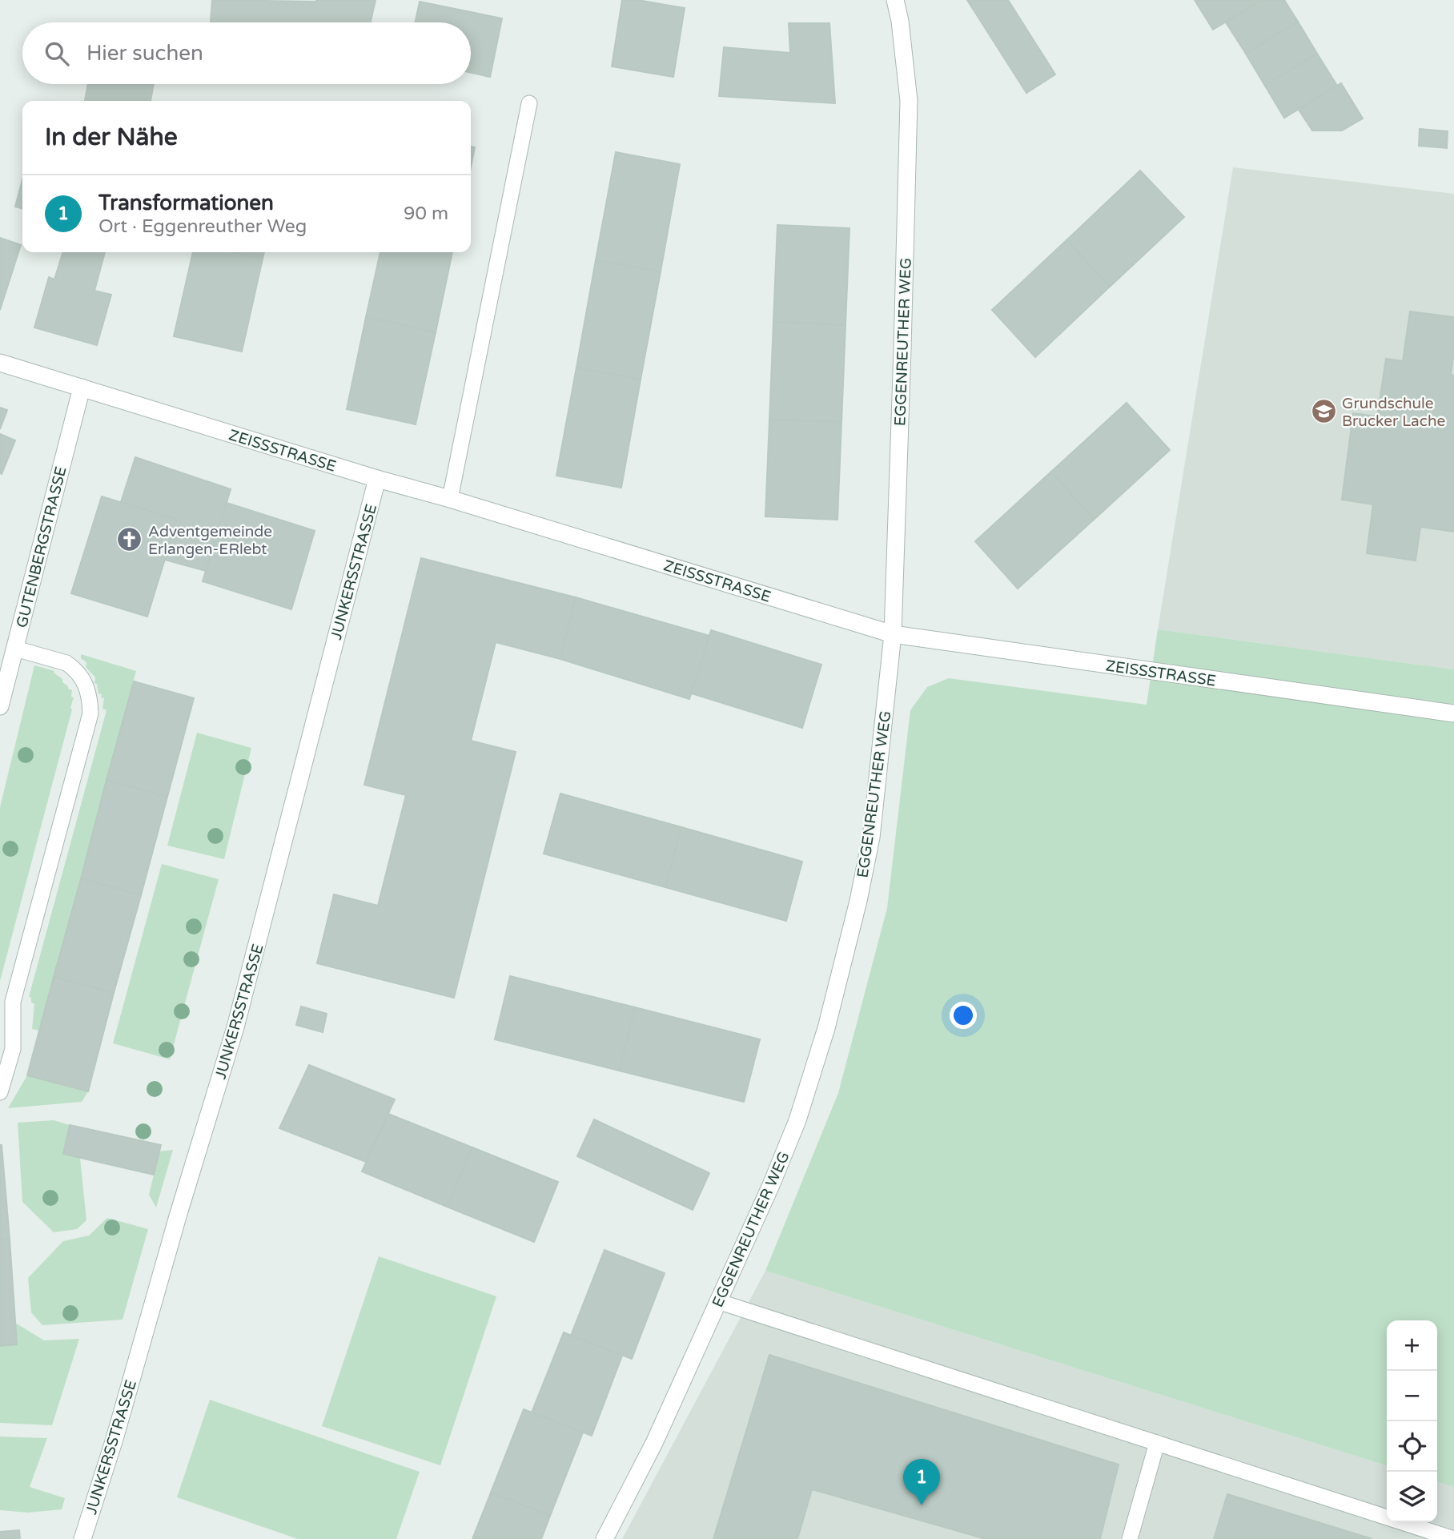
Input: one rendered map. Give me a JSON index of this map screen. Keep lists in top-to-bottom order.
{
  "streets": {
    "street": [
      "EGGENREUTHER WEG",
      "ZEISSSTRASSE",
      "GUTENBERGSTRASSE",
      "JUNKERSSTRASSE"
    ]
  },
  "crossings": [
    ["EGGENREUTHER WEG", "ZEISSSTRASSE"],
    ["ZEISSSTRASSE", "GUTENBERGSTRASSE"],
    ["ZEISSSTRASSE", "JUNKERSSTRASSE"]
  ],
  "places": {
    "school or university": ["Grundschule Brucker Lache"],
    "church": ["Adventgemeinde Erlangen-ERlebt"]
  },
  "page": {
    "search": "Hier suchen",
    "heading": "In der Nähe",
    "list": [
      {
        "mark": "1",
        "name": "Transformationen",
        "note": "Ort · Eggenreuther Weg",
        "value": "90 m"
      }
    ],
    "map_buttons": ["+", "−"],
    "pins": "1"
  }
}
